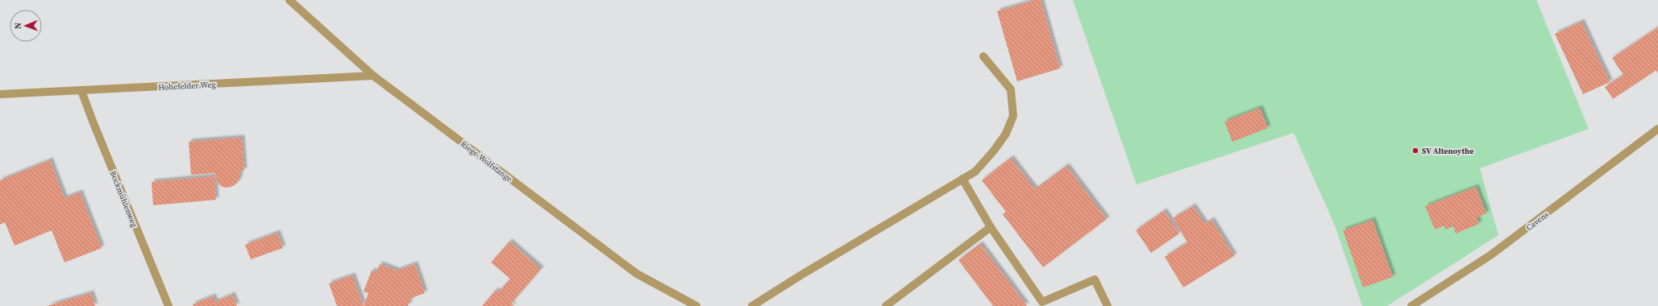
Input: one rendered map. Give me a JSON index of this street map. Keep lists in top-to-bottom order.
{
  "streets": {
    "street": [
      "Hohefelder Weg",
      "Riege-Wolfstange",
      "Bockmühlenweg",
      "Cavens"
    ]
  },
  "crossings": [
    ["Hohefelder Weg", "Riege-Wolfstange"],
    ["Hohefelder Weg", "Bockmühlenweg"]
  ],
  "places": ["SV Altenoythe"],
  "north": "left"
}
